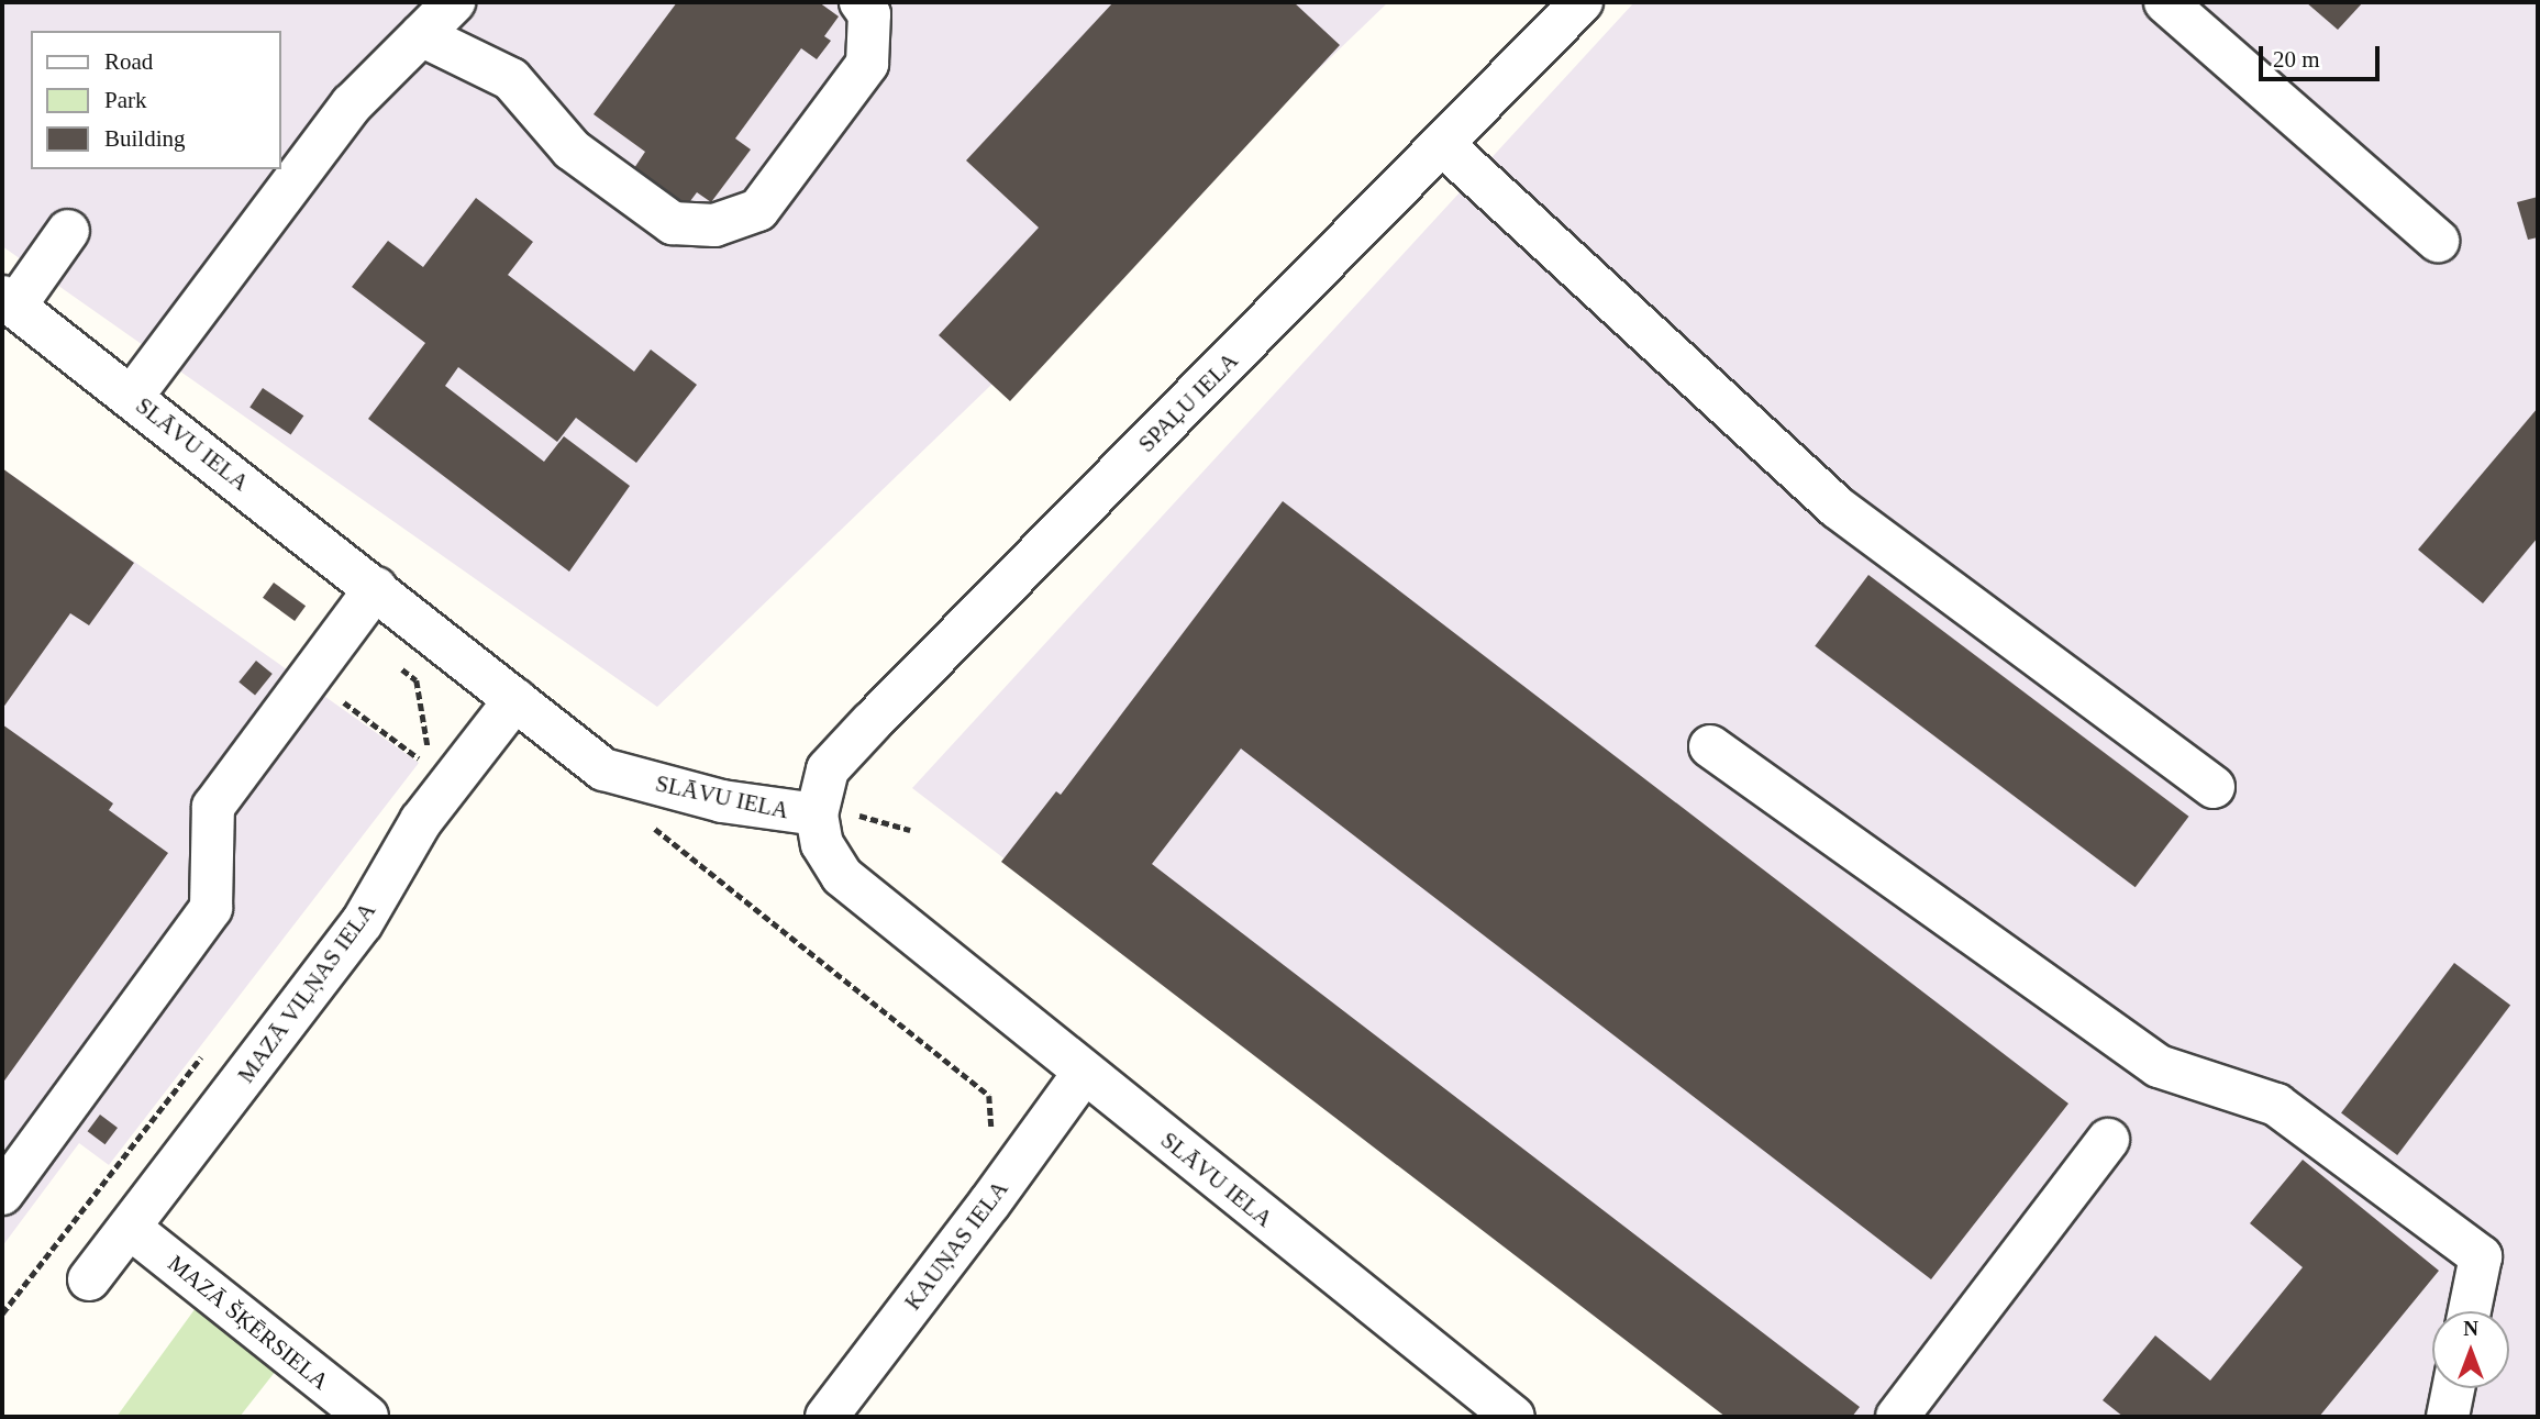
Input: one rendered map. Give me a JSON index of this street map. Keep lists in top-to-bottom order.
{
  "streets": {
    "street": [
      "SPAĻU IELA",
      "SLĀVU IELA",
      "MAZĀ VIĻŅAS IELA",
      "KAUŅAS IELA",
      "MAZĀ ŠĶĒRSIELA"
    ]
  },
  "crossings": [
    ["SPAĻU IELA", "SLĀVU IELA"],
    ["SLĀVU IELA", "MAZĀ VIĻŅAS IELA"],
    ["SLĀVU IELA", "KAUŅAS IELA"],
    ["MAZĀ VIĻŅAS IELA", "MAZĀ ŠĶĒRSIELA"]
  ],
  "legend": ["Road", "Park", "Building"],
  "scale_bar": "20 m",
  "north": "top"
}
